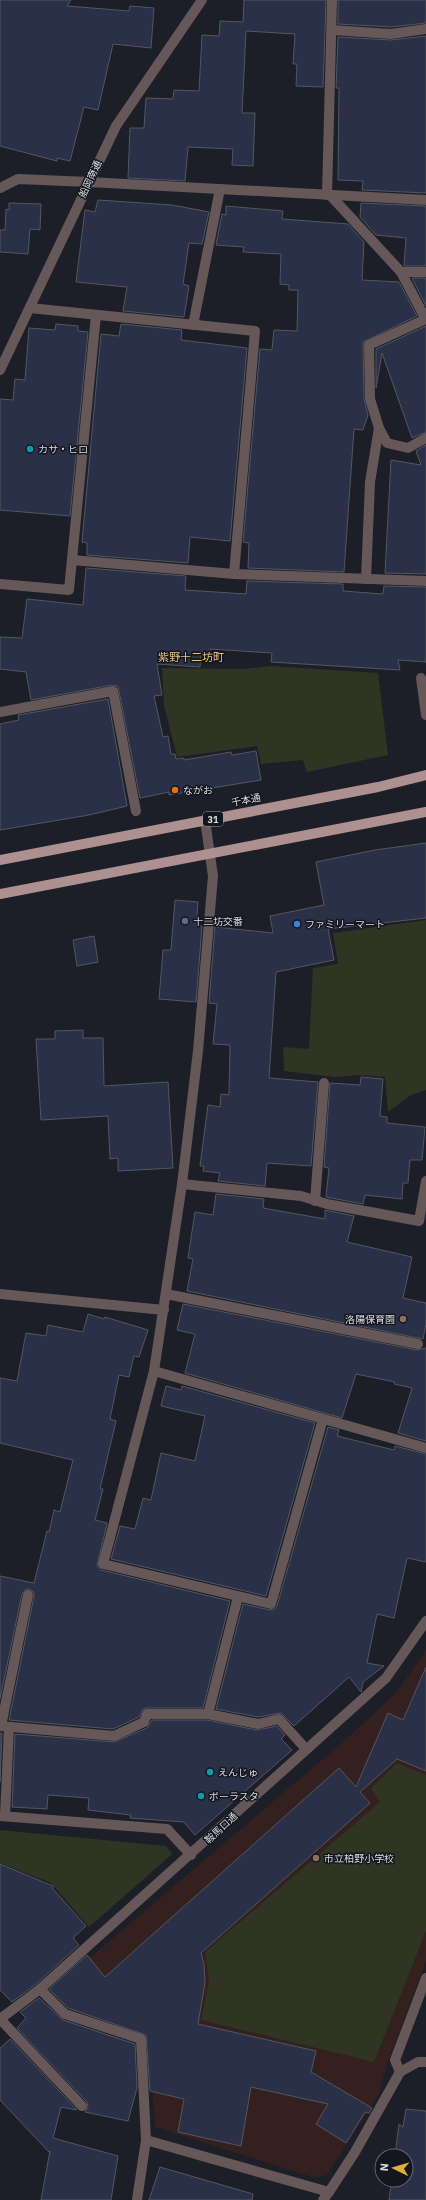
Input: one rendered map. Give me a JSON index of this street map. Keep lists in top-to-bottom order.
{
  "streets": {
    "main road": ["千本通", "31"],
    "street": ["船岡南通", "鞍馬口通"]
  },
  "districts": ["紫野十二坊町"],
  "places": [
    "カサ・ヒロ",
    "ながお",
    "十二坊交番",
    "ファミリーマート",
    "洛陽保育園",
    "えんじゅ",
    "ポーラスタ",
    "市立柏野小学校"
  ],
  "north": "left"
}
